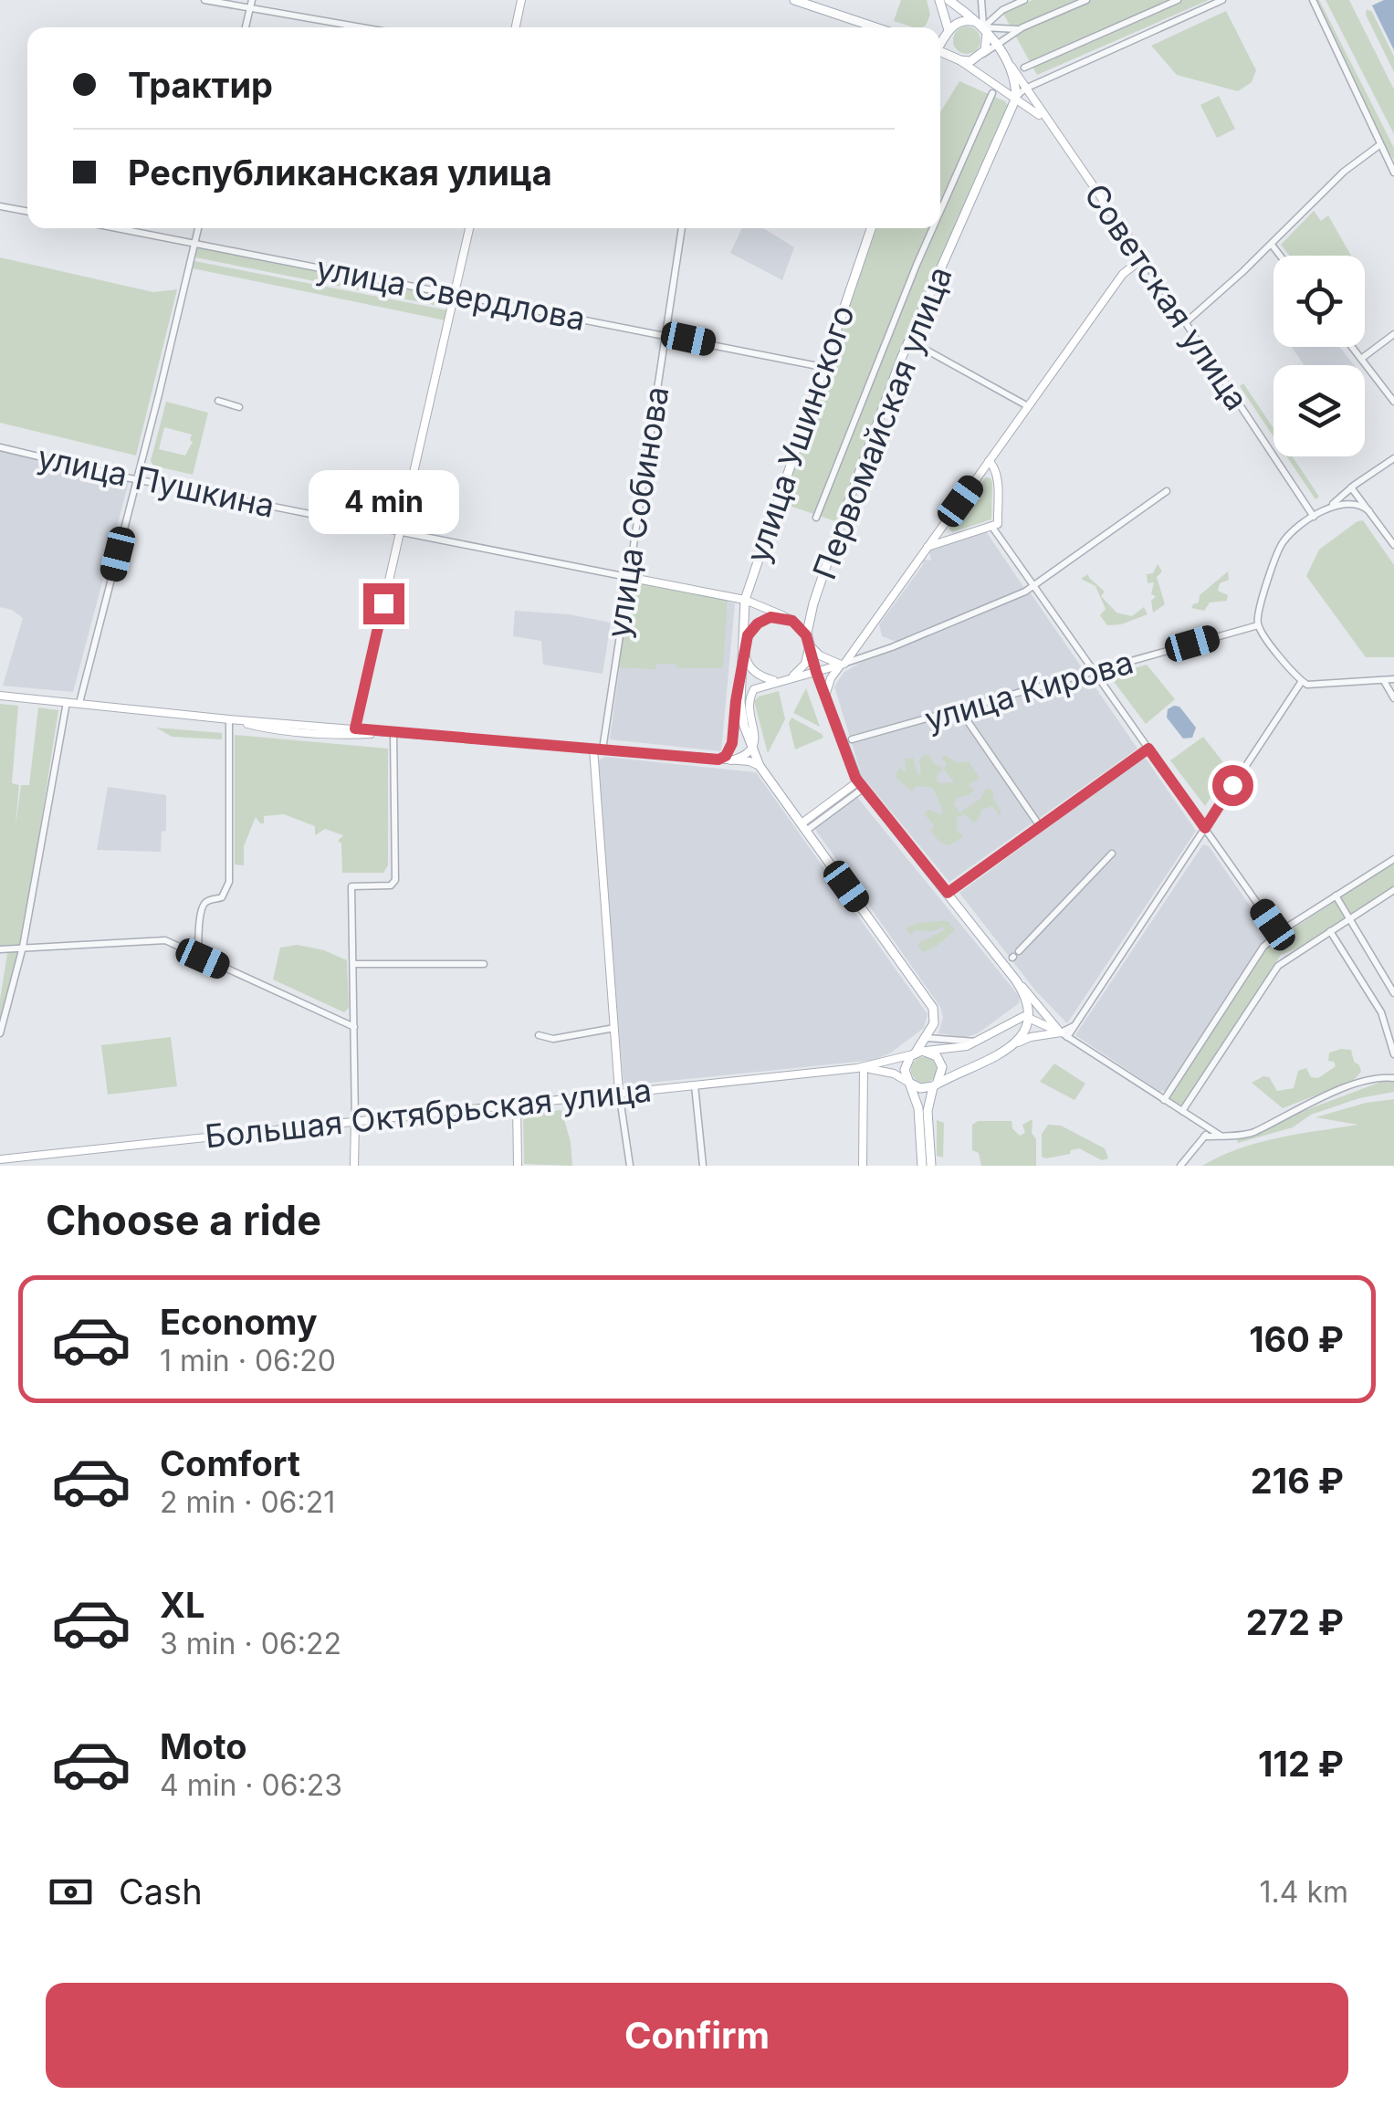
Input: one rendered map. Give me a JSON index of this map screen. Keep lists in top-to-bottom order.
{
  "streets": {
    "main road": [
      "Советская улица",
      "Первомайская улица",
      "улица Ушинского",
      "улица Пушкина",
      "улица Собинова",
      "Большая Октябрьская улица"
    ],
    "street": ["улица Свердлова", "улица Кирова"]
  },
  "crossings": [
    ["улица Свердлова", "улица Ушинского"],
    ["улица Свердлова", "улица Собинова"],
    ["Советская улица", "Первомайская улица"],
    ["Первомайская улица", "улица Ушинского"],
    ["Первомайская улица", "улица Пушкина"],
    ["улица Ушинского", "улица Пушкина"],
    ["улица Пушкина", "улица Собинова"],
    ["улица Собинова", "Большая Октябрьская улица"]
  ],
  "page": {
    "banner": ["Трактир", "Республиканская улица"],
    "bubble": "4 min",
    "heading": "Choose a ride",
    "list": [
      {
        "name": "Economy",
        "note": "1 min · 06:20",
        "value": "160 ₽"
      },
      {
        "name": "Comfort",
        "note": "2 min · 06:21",
        "value": "216 ₽"
      },
      {
        "name": "XL",
        "note": "3 min · 06:22",
        "value": "272 ₽"
      },
      {
        "name": "Moto",
        "note": "4 min · 06:23",
        "value": "112 ₽"
      }
    ],
    "pay": ["Cash", "1.4 km"],
    "buttons": "Confirm"
  }
}
